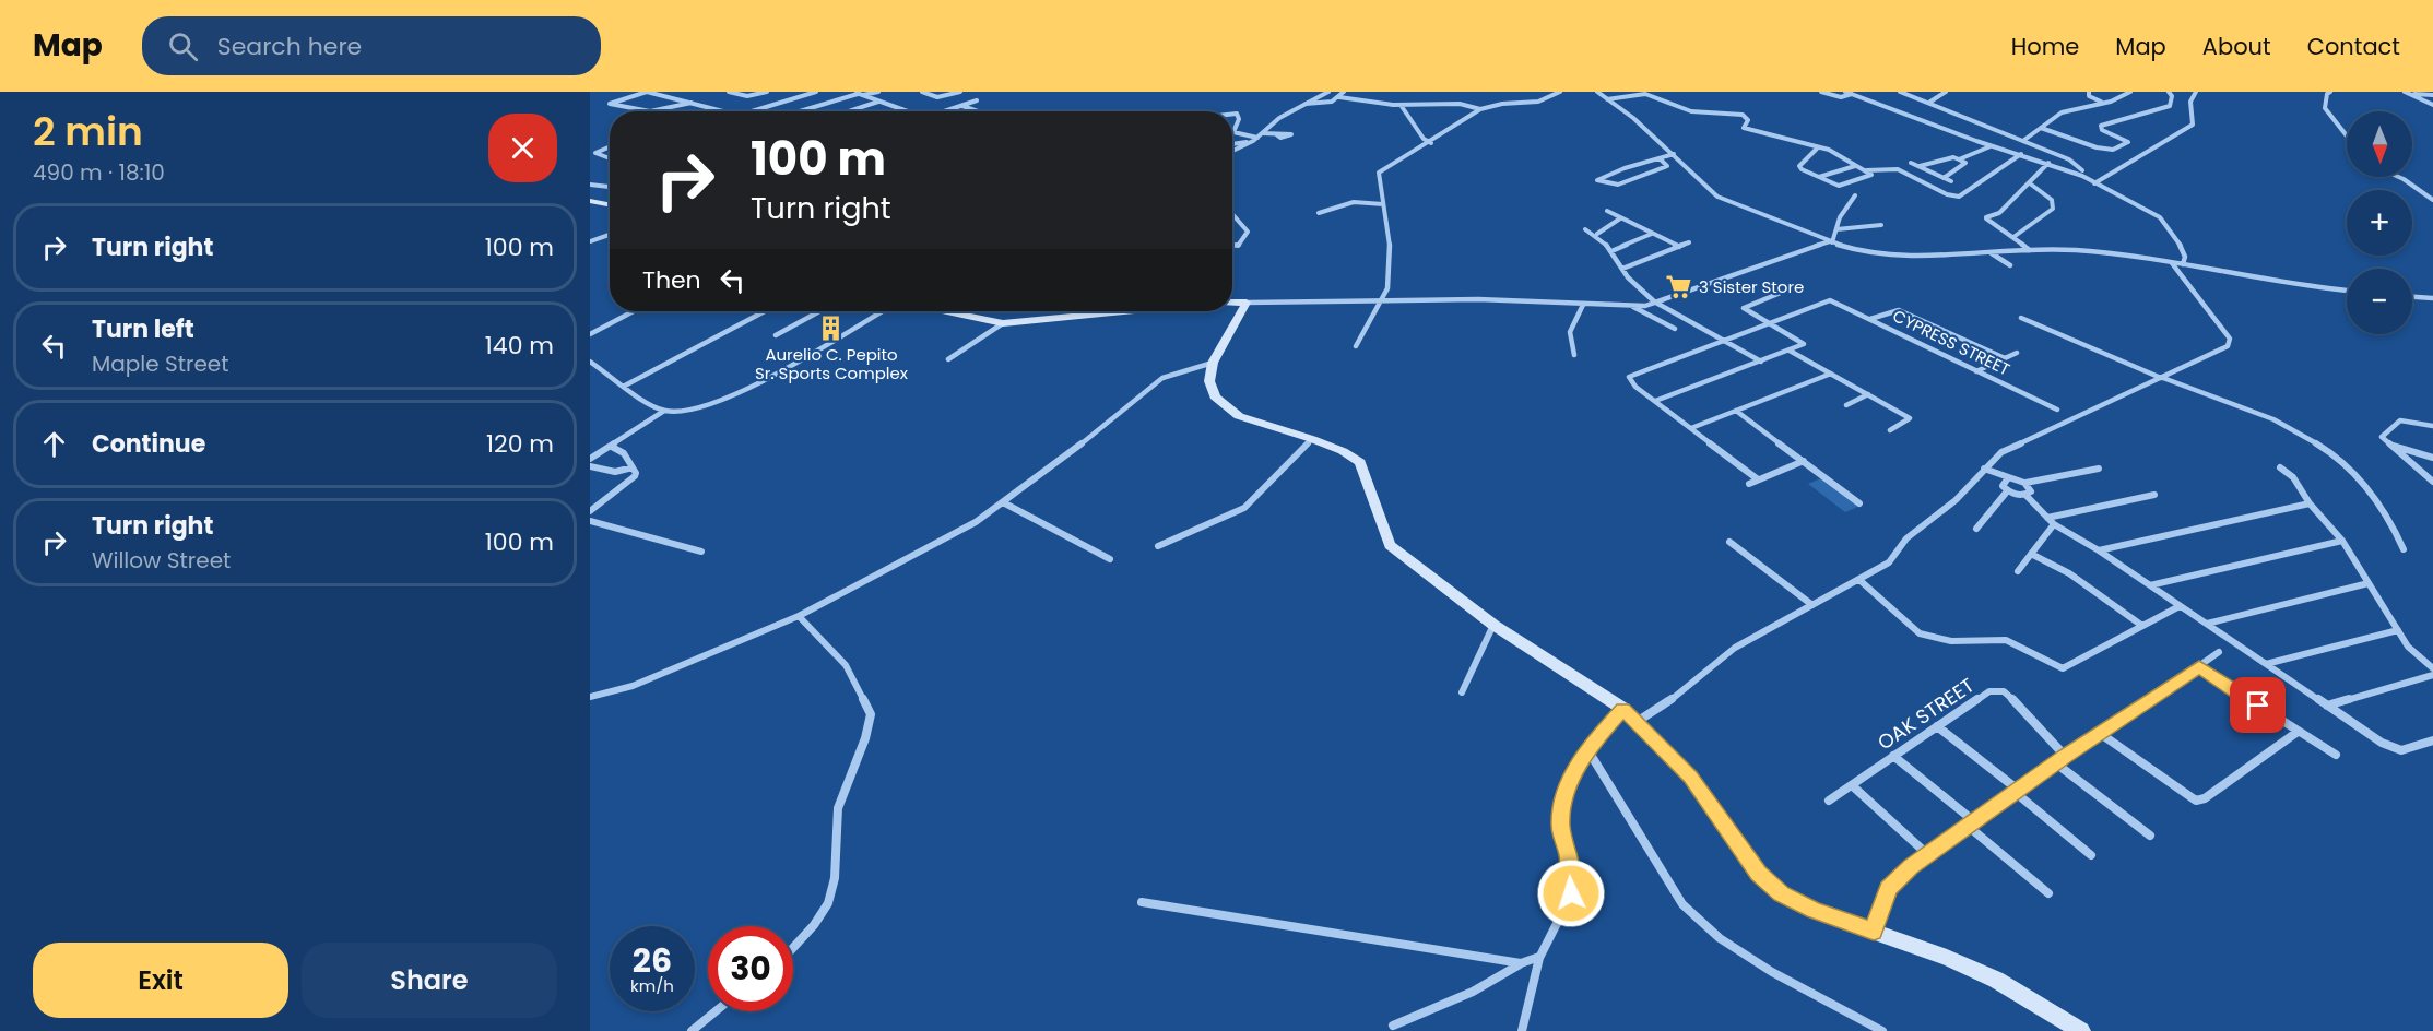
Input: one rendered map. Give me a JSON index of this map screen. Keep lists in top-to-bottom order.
{
  "streets": {
    "street": ["CYPRESS STREET", "OAK STREET"]
  },
  "places": {
    "supermarket": ["3 Sister Store"],
    "building": ["Aurelio C. Pepito Sr. Sports Complex"]
  },
  "north": "bottom",
  "page": {
    "header": "Map",
    "search": "Search here",
    "nav": [
      "Home",
      "Map",
      "About",
      "Contact"
    ],
    "heading": ["2 min", "490 m · 18:10"],
    "map_buttons": ["+", "−"],
    "turn": ["100 m", "Turn right"],
    "list": [
      {
        "name": "Turn right",
        "value": "100 m"
      },
      {
        "name": "Turn left",
        "note": "Maple Street",
        "value": "140 m"
      },
      {
        "name": "Continue",
        "value": "120 m"
      },
      {
        "name": "Turn right",
        "note": "Willow Street",
        "value": "100 m"
      }
    ],
    "then": "Then",
    "speed": "26 km/h",
    "limit": "30",
    "buttons": ["Exit", "Share"]
  }
}
